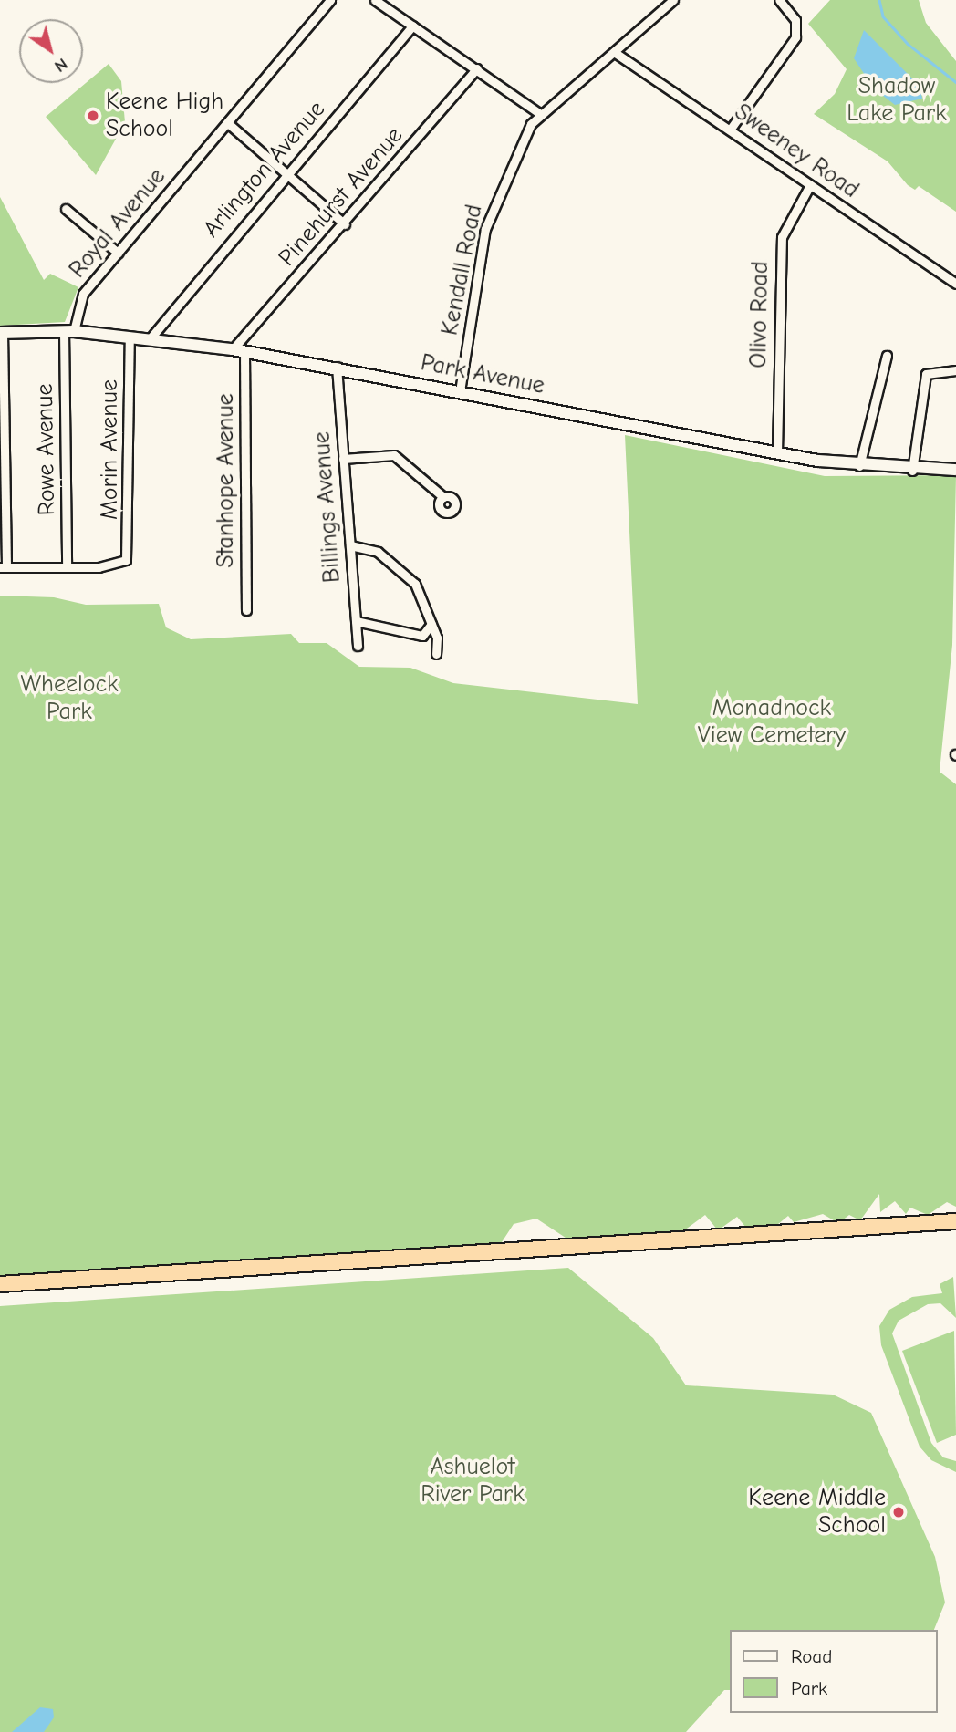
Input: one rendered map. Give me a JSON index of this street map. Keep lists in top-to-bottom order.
{
  "streets": {
    "street": [
      "Sweeney Road",
      "Arlington Avenue",
      "Pinehurst Avenue",
      "Royal Avenue",
      "Kendall Road",
      "Olivo Road",
      "Park Avenue",
      "Rowe Avenue",
      "Morin Avenue",
      "Stanhope Avenue",
      "Billings Avenue"
    ]
  },
  "crossings": [
    ["Sweeney Road", "Kendall Road"],
    ["Sweeney Road", "Olivo Road"],
    ["Arlington Avenue", "Park Avenue"],
    ["Pinehurst Avenue", "Park Avenue"],
    ["Royal Avenue", "Park Avenue"],
    ["Royal Avenue", "Rowe Avenue"],
    ["Kendall Road", "Park Avenue"],
    ["Olivo Road", "Park Avenue"],
    ["Park Avenue", "Rowe Avenue"],
    ["Park Avenue", "Morin Avenue"],
    ["Park Avenue", "Stanhope Avenue"],
    ["Park Avenue", "Billings Avenue"],
    ["Rowe Avenue", "Morin Avenue"]
  ],
  "parks": [
    "Shadow Lake Park",
    "Wheelock Park",
    "Monadnock View Cemetery",
    "Ashuelot River Park"
  ],
  "places": ["Keene High School", "Keene Middle School"],
  "legend": ["Road", "Park"],
  "north": "bottom right"
}
